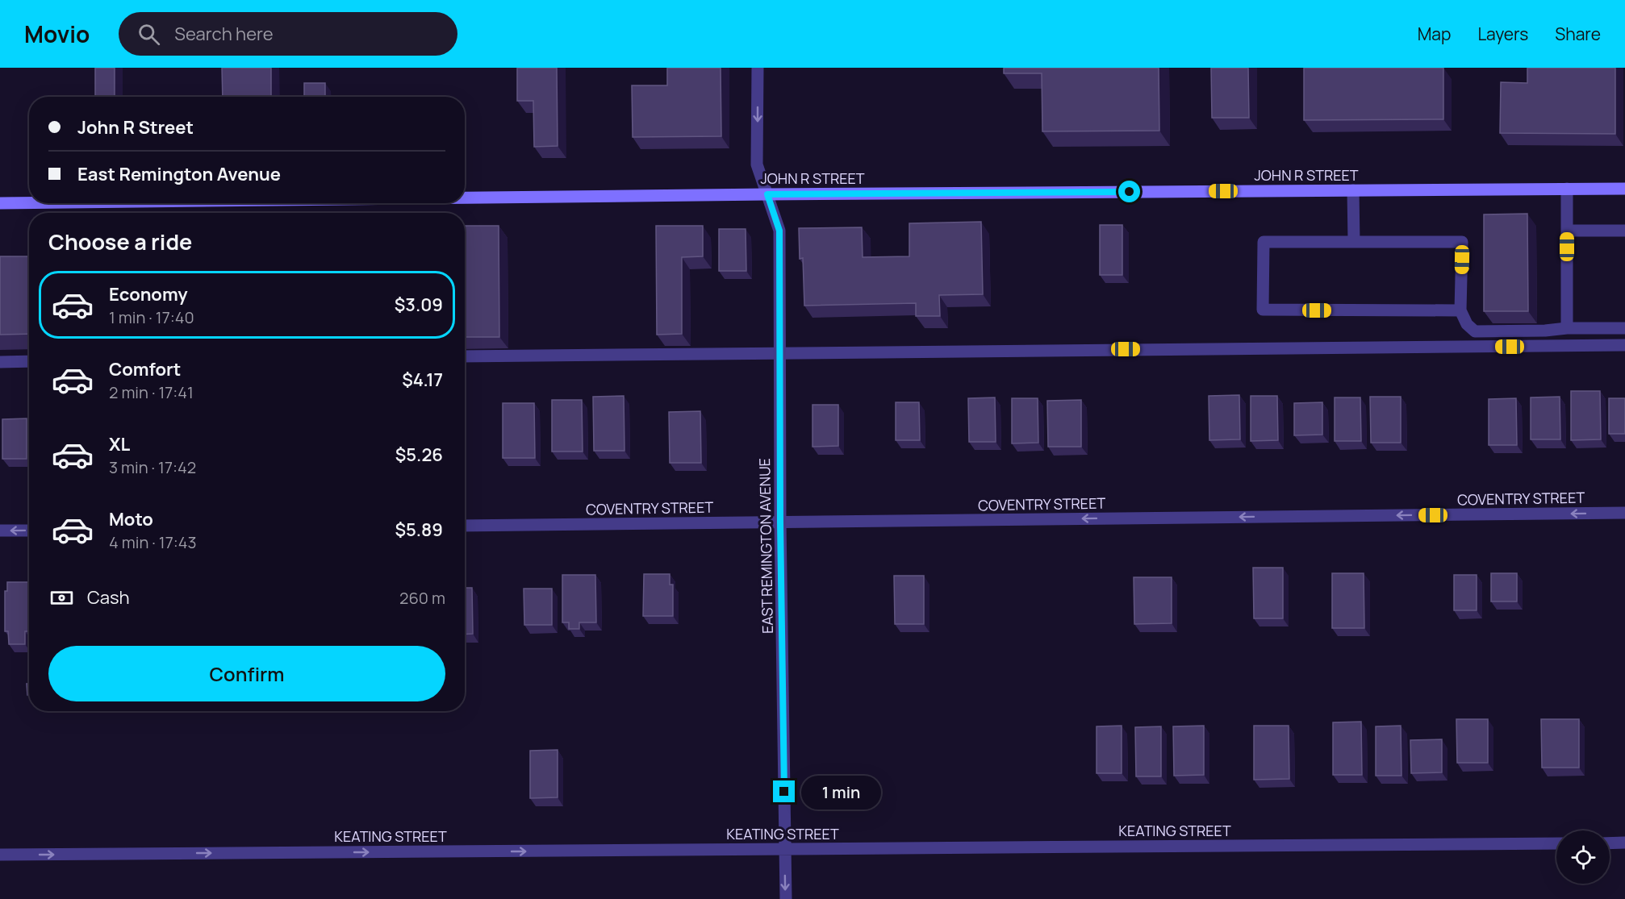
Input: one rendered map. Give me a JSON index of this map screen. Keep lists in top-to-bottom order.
{
  "streets": {
    "main road": ["JOHN R STREET"],
    "street": ["COVENTRY STREET", "EAST REMINGTON AVENUE", "KEATING STREET"]
  },
  "crossings": [
    ["JOHN R STREET", "EAST REMINGTON AVENUE"],
    ["COVENTRY STREET", "EAST REMINGTON AVENUE"],
    ["EAST REMINGTON AVENUE", "KEATING STREET"]
  ],
  "one_way": ["COVENTRY STREET", "KEATING STREET"],
  "page": {
    "header": "Movio",
    "search": "Search here",
    "nav": ["Map", "Layers", "Share"],
    "banner": ["John R Street", "East Remington Avenue"],
    "heading": "Choose a ride",
    "list": [
      {
        "name": "Economy",
        "note": "1 min · 17:40",
        "value": "$3.09"
      },
      {
        "name": "Comfort",
        "note": "2 min · 17:41",
        "value": "$4.17"
      },
      {
        "name": "XL",
        "note": "3 min · 17:42",
        "value": "$5.26"
      },
      {
        "name": "Moto",
        "note": "4 min · 17:43",
        "value": "$5.89"
      }
    ],
    "pay": ["Cash", "260 m"],
    "buttons": "Confirm",
    "bubble": "1 min"
  }
}
